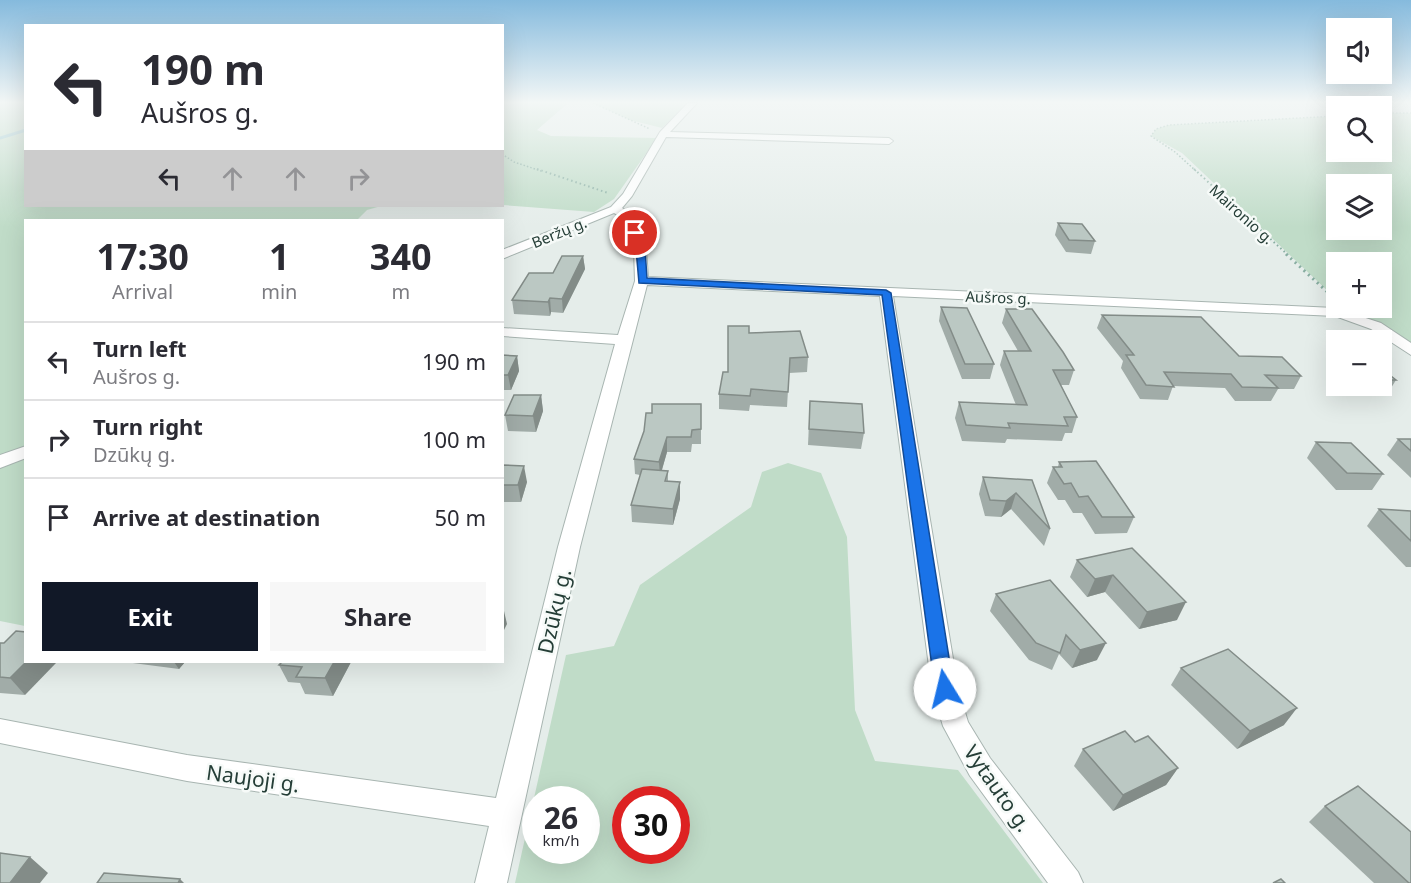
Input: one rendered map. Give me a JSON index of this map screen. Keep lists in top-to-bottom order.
{
  "streets": {
    "street": [
      "Beržų g.",
      "Aušros g.",
      "Dzūkų g.",
      "Naujoji g.",
      "Vytauto g."
    ],
    "path": ["Maironio g."]
  },
  "crossings": [
    ["Beržų g.", "Dzūkų g."],
    ["Aušros g.", "Dzūkų g."],
    ["Aušros g.", "Vytauto g."],
    ["Dzūkų g.", "Naujoji g."]
  ],
  "page": {
    "map_buttons": ["+", "−"],
    "turn": ["190 m", "Aušros g."],
    "eta": [
      "17:30",
      "Arrival",
      "1",
      "min",
      "340",
      "m"
    ],
    "list": [
      {
        "name": "Turn left",
        "note": "Aušros g.",
        "value": "190 m"
      },
      {
        "name": "Turn right",
        "note": "Dzūkų g.",
        "value": "100 m"
      },
      {
        "name": "Arrive at destination",
        "value": "50 m"
      }
    ],
    "buttons": ["Exit", "Share"],
    "speed": "26 km/h",
    "limit": "30"
  }
}
